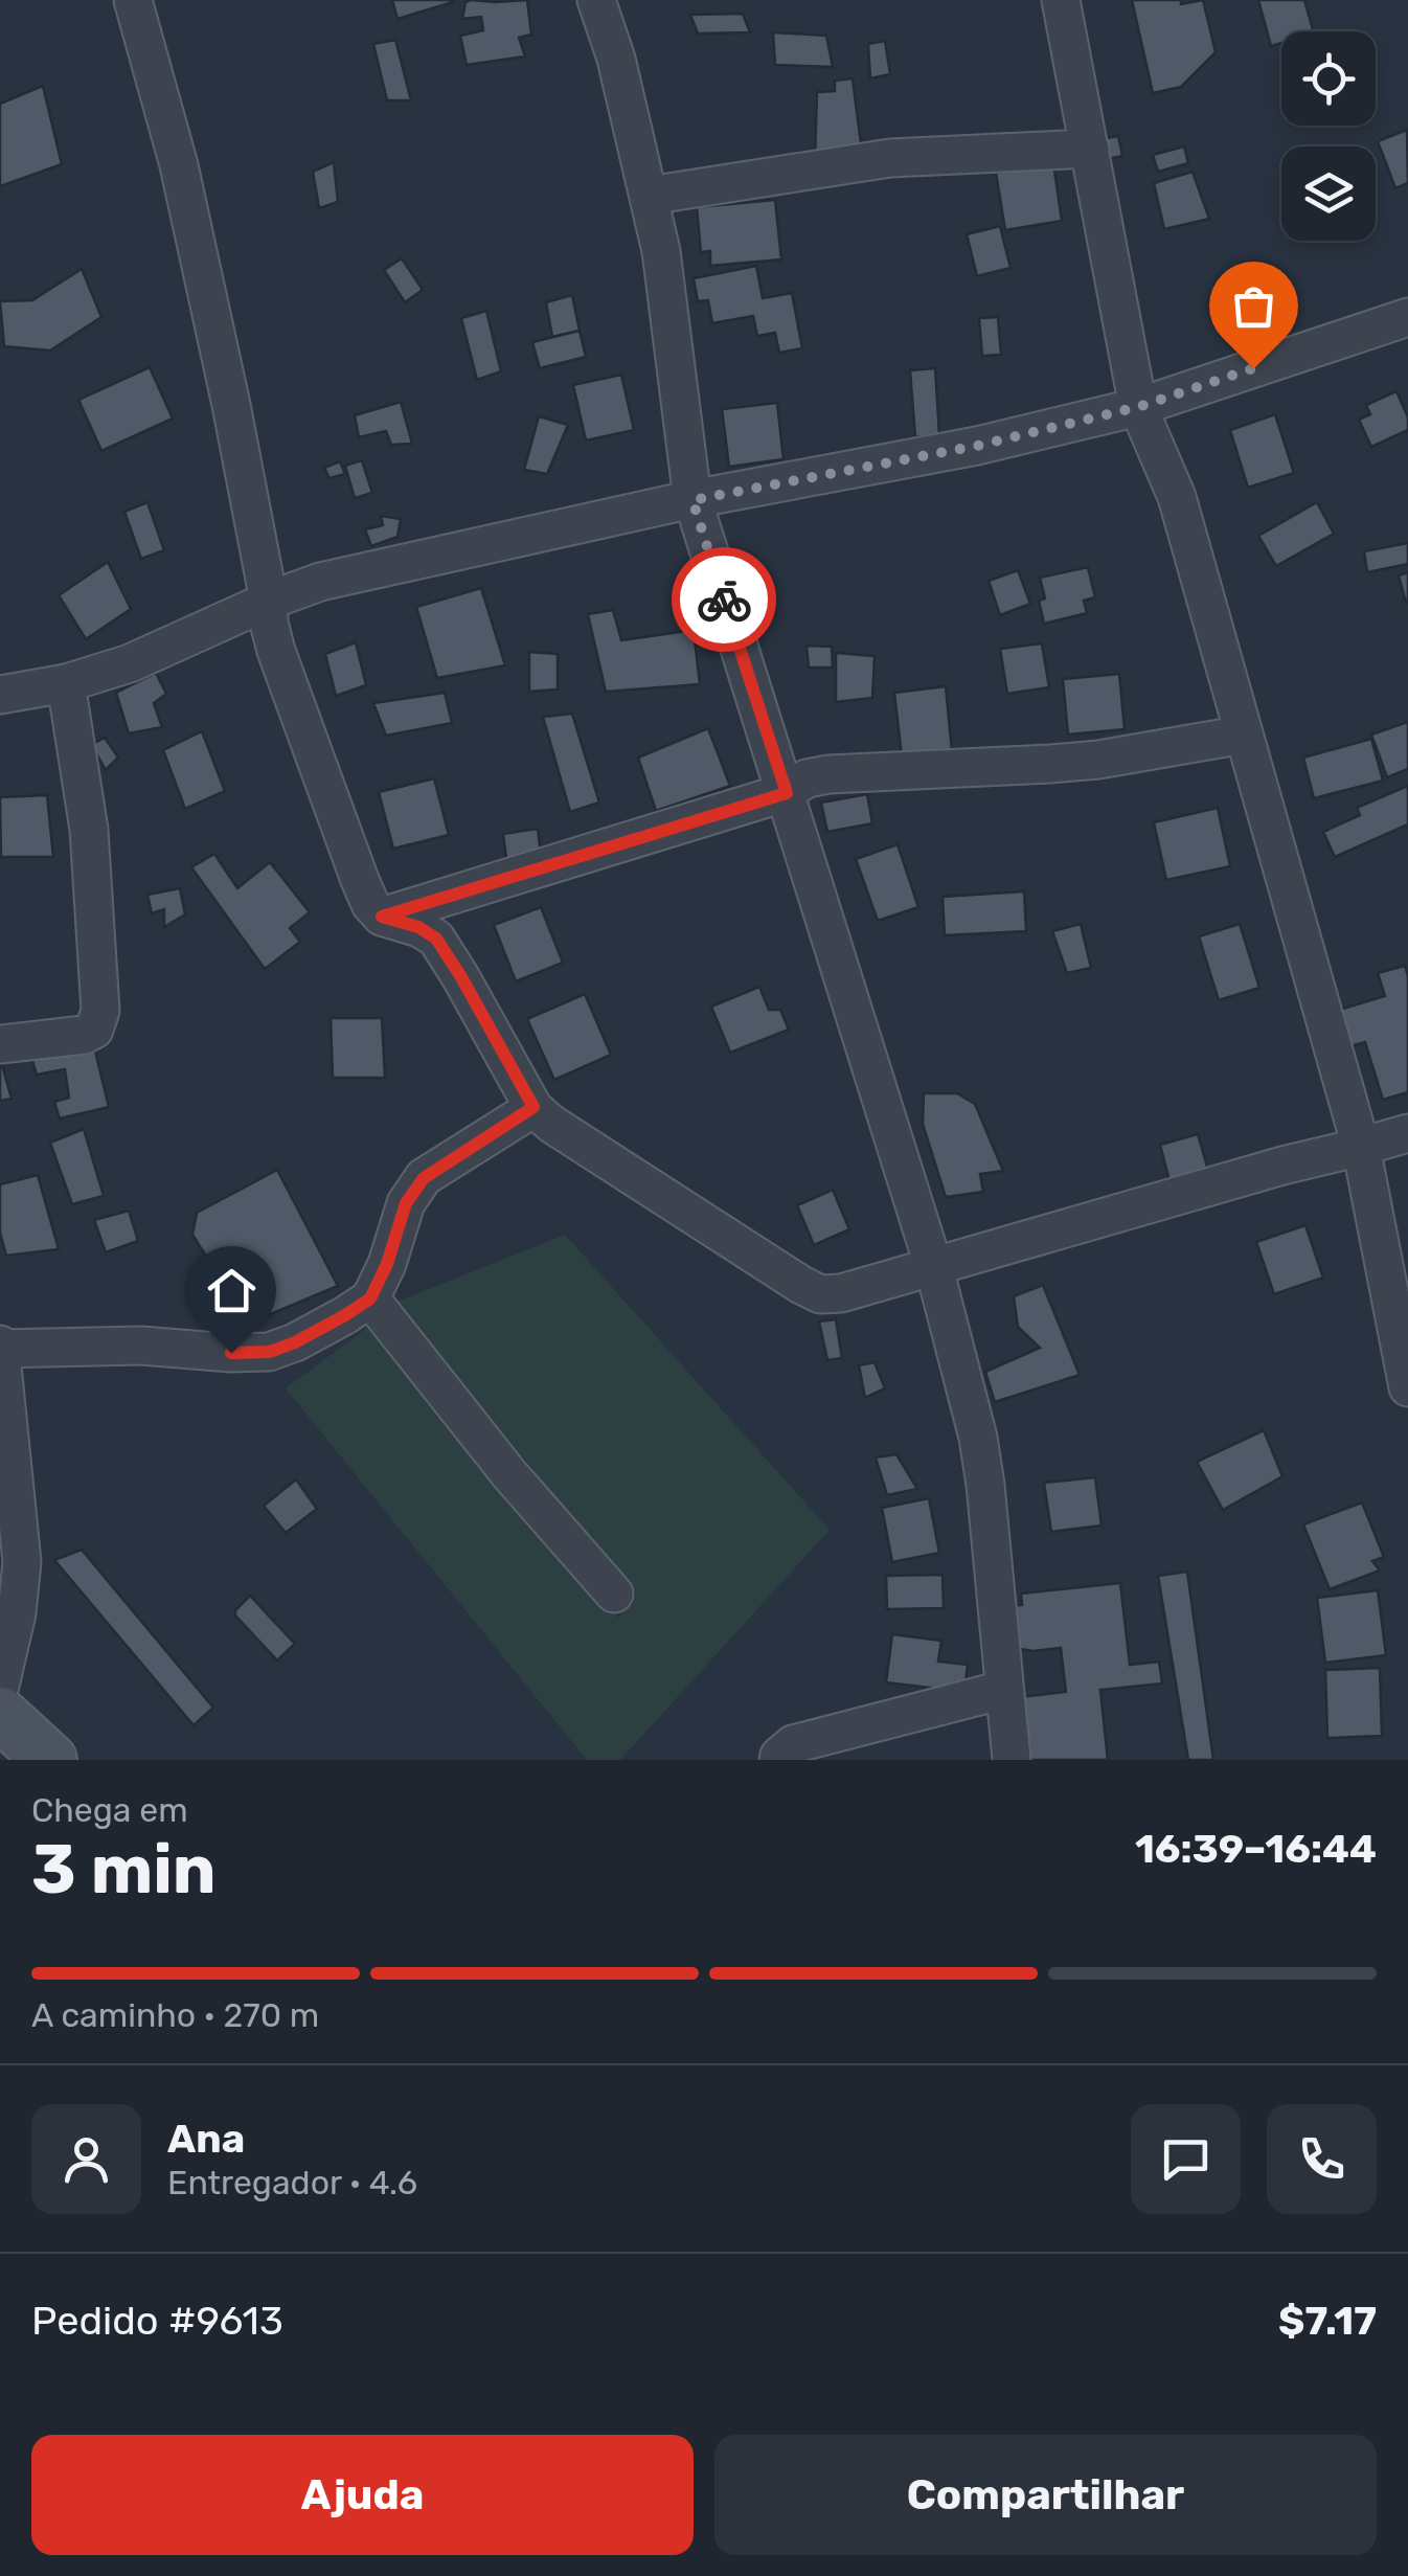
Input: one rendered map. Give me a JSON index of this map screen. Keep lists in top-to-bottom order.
{
  "page": {
    "heading": ["3 min", "Chega em", "16:39–16:44"],
    "panel": [
      "Ana",
      "Entregador · 4.6",
      "Pedido #9613",
      "$7.17"
    ],
    "bar": "A caminho · 270 m",
    "buttons": ["Ajuda", "Compartilhar"]
  }
}
